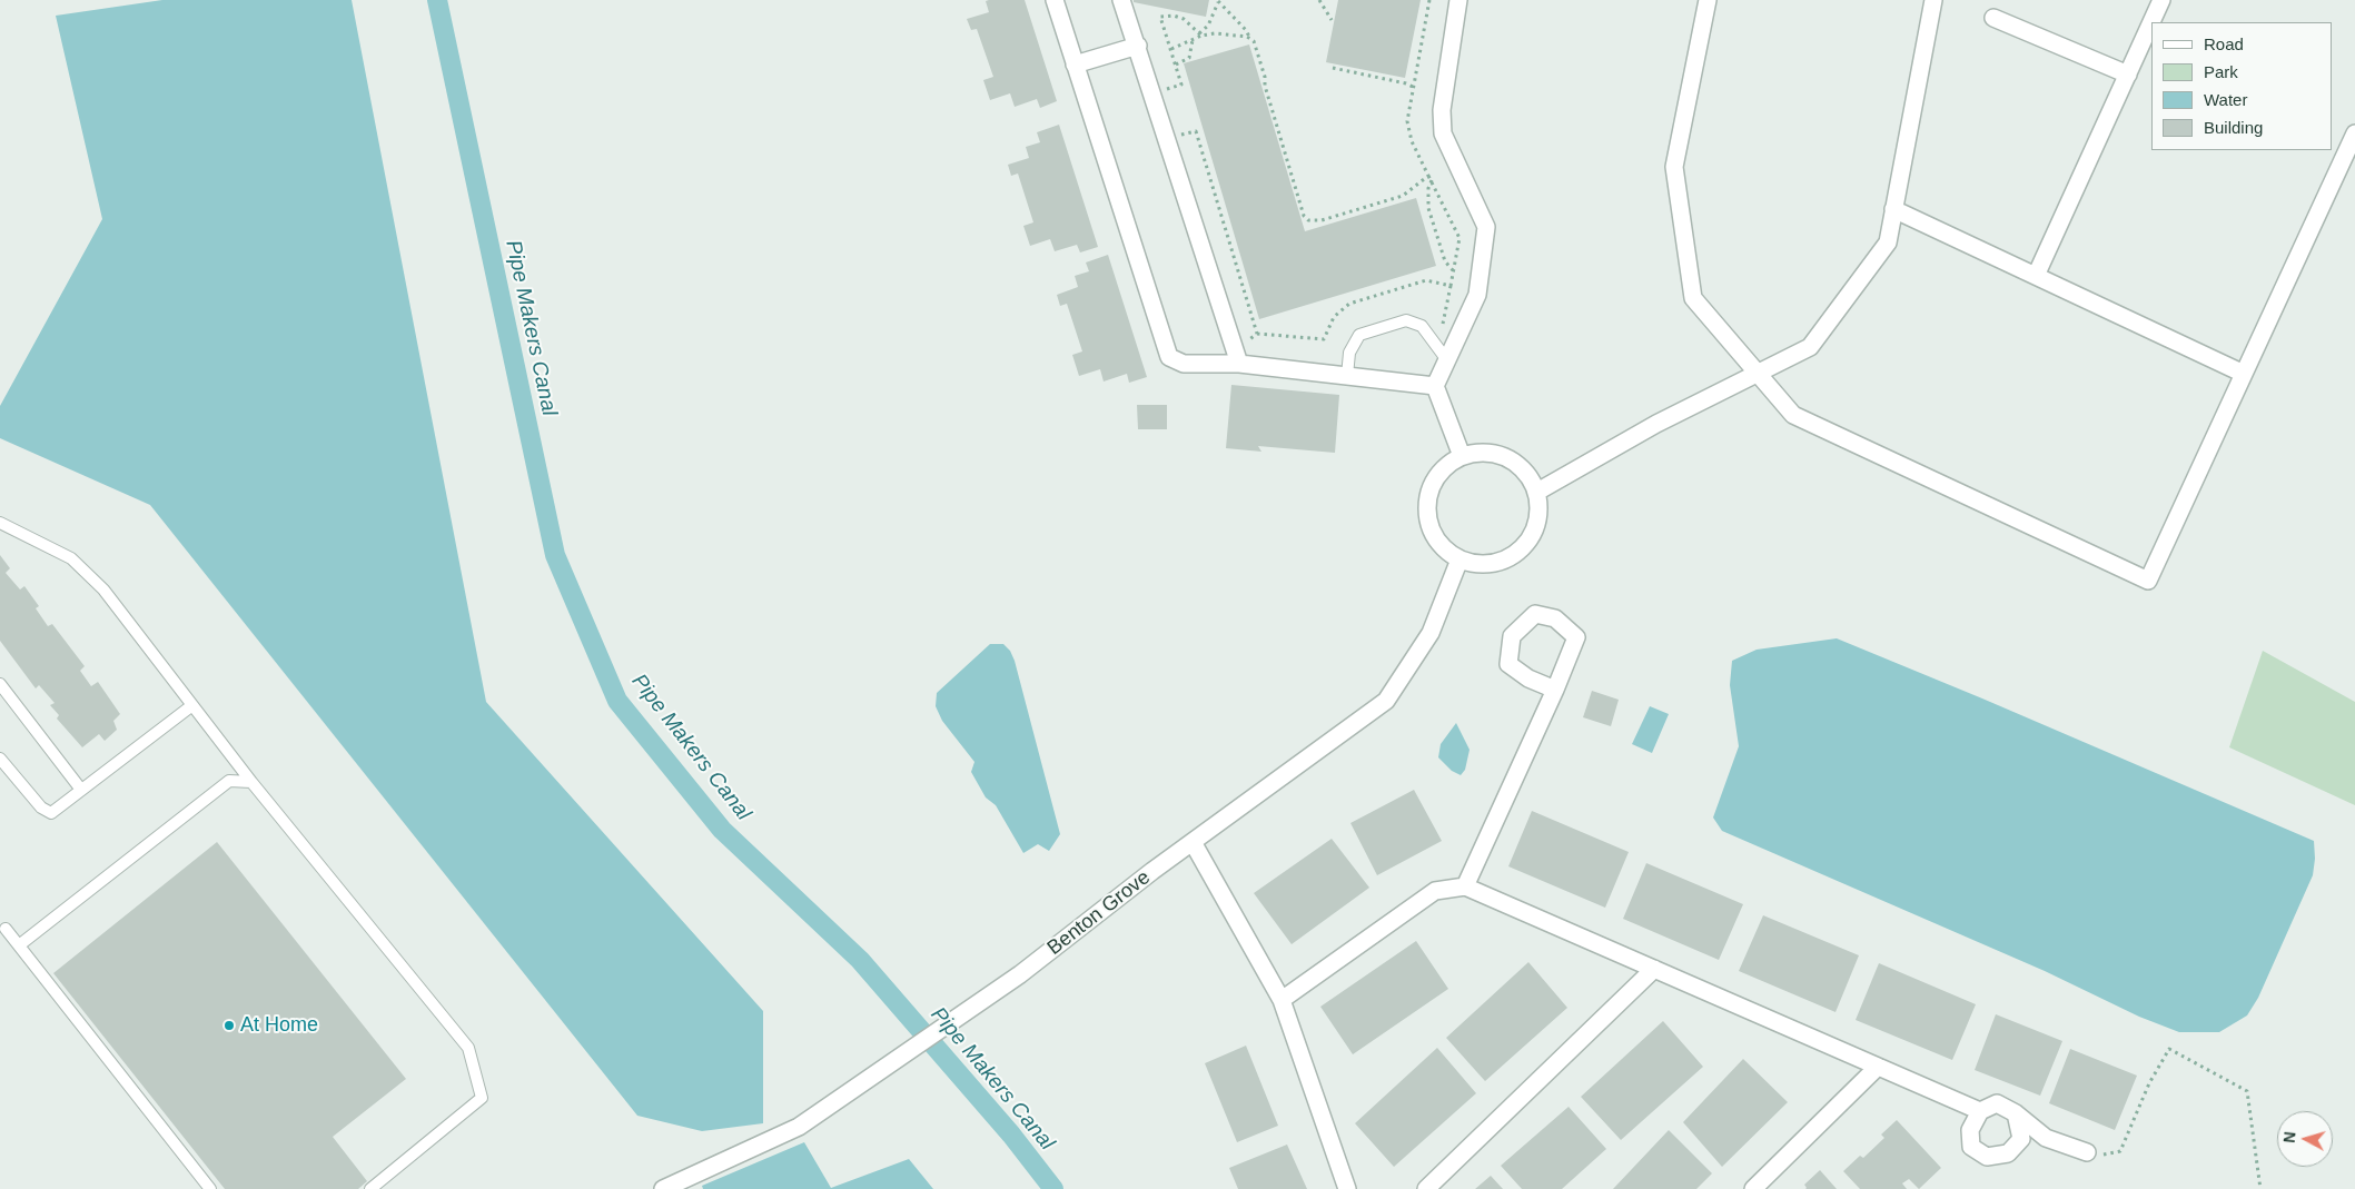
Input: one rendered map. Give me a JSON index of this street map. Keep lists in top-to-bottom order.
{
  "streets": {
    "street": ["Benton Grove"]
  },
  "water": ["Pipe Makers Canal"],
  "places": ["At Home"],
  "legend": [
    "Road",
    "Park",
    "Water",
    "Building"
  ],
  "north": "left"
}
